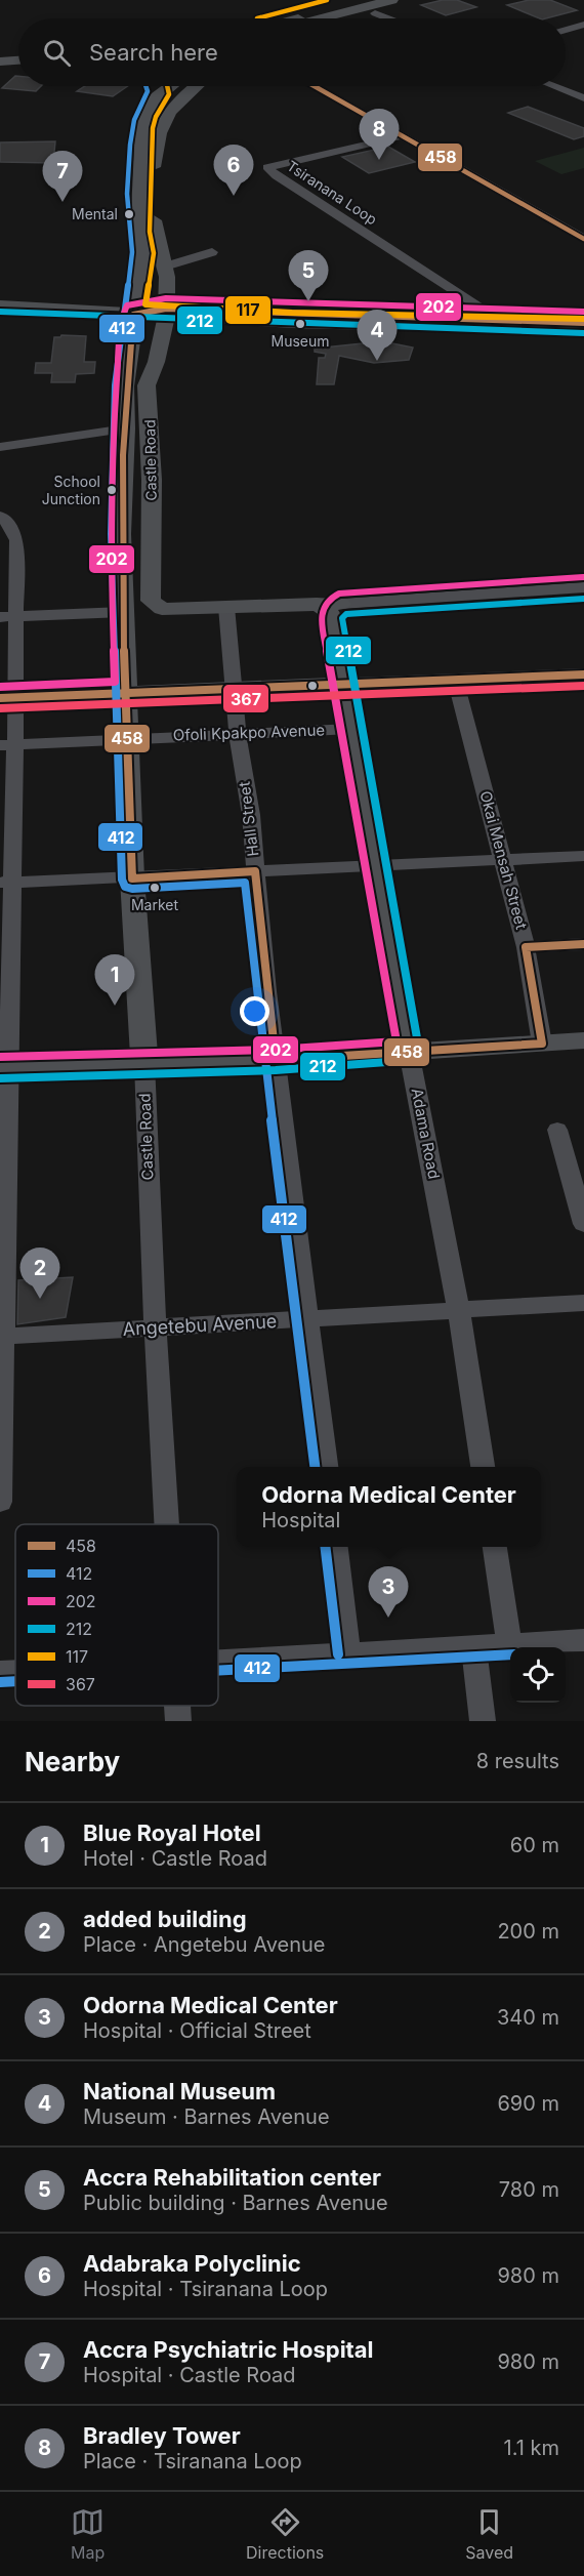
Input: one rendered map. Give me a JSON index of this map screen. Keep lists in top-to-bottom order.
{
  "streets": {
    "main road": ["Castle Road", "Adama Road"],
    "street": [
      "Tsiranana Loop",
      "Ofoli Kpakpo Avenue",
      "Hall Street",
      "Okai Mensah Street",
      "Angetebu Avenue"
    ]
  },
  "crossings": [
    ["Castle Road", "Ofoli Kpakpo Avenue"],
    ["Castle Road", "Hall Street"],
    ["Castle Road", "Angetebu Avenue"],
    ["Ofoli Kpakpo Avenue", "Hall Street"],
    ["Ofoli Kpakpo Avenue", "Adama Road"],
    ["Hall Street", "Angetebu Avenue"],
    ["Adama Road", "Angetebu Avenue"]
  ],
  "places": [
    "Mental",
    "Museum",
    "School Junction",
    "Market"
  ],
  "lines": [
    "transit line 117",
    "transit line 458",
    "transit line 412",
    "transit line 202",
    "transit line 212",
    "transit line 367"
  ],
  "legend": [
    "458",
    "412",
    "202",
    "212",
    "117",
    "367"
  ],
  "page": {
    "search": "Search here",
    "pins": [
      "8",
      "6",
      "7",
      "5",
      "4",
      "1",
      "2",
      "3"
    ],
    "popup": ["Odorna Medical Center", "Hospital"],
    "heading": ["Nearby", "8 results"],
    "list": [
      {
        "mark": "1",
        "name": "Blue Royal Hotel",
        "note": "Hotel · Castle Road",
        "value": "60 m"
      },
      {
        "mark": "2",
        "name": "added building",
        "note": "Place · Angetebu Avenue",
        "value": "200 m"
      },
      {
        "mark": "3",
        "name": "Odorna Medical Center",
        "note": "Hospital · Official Street",
        "value": "340 m"
      },
      {
        "mark": "4",
        "name": "National Museum",
        "note": "Museum · Barnes Avenue",
        "value": "690 m"
      },
      {
        "mark": "5",
        "name": "Accra Rehabilitation center",
        "note": "Public building · Barnes Avenue",
        "value": "780 m"
      },
      {
        "mark": "6",
        "name": "Adabraka Polyclinic",
        "note": "Hospital · Tsiranana Loop",
        "value": "980 m"
      },
      {
        "mark": "7",
        "name": "Accra Psychiatric Hospital",
        "note": "Hospital · Castle Road",
        "value": "980 m"
      },
      {
        "mark": "8",
        "name": "Bradley Tower",
        "note": "Place · Tsiranana Loop",
        "value": "1.1 km"
      }
    ],
    "nav": ["Map", "Directions", "Saved"]
  }
}
